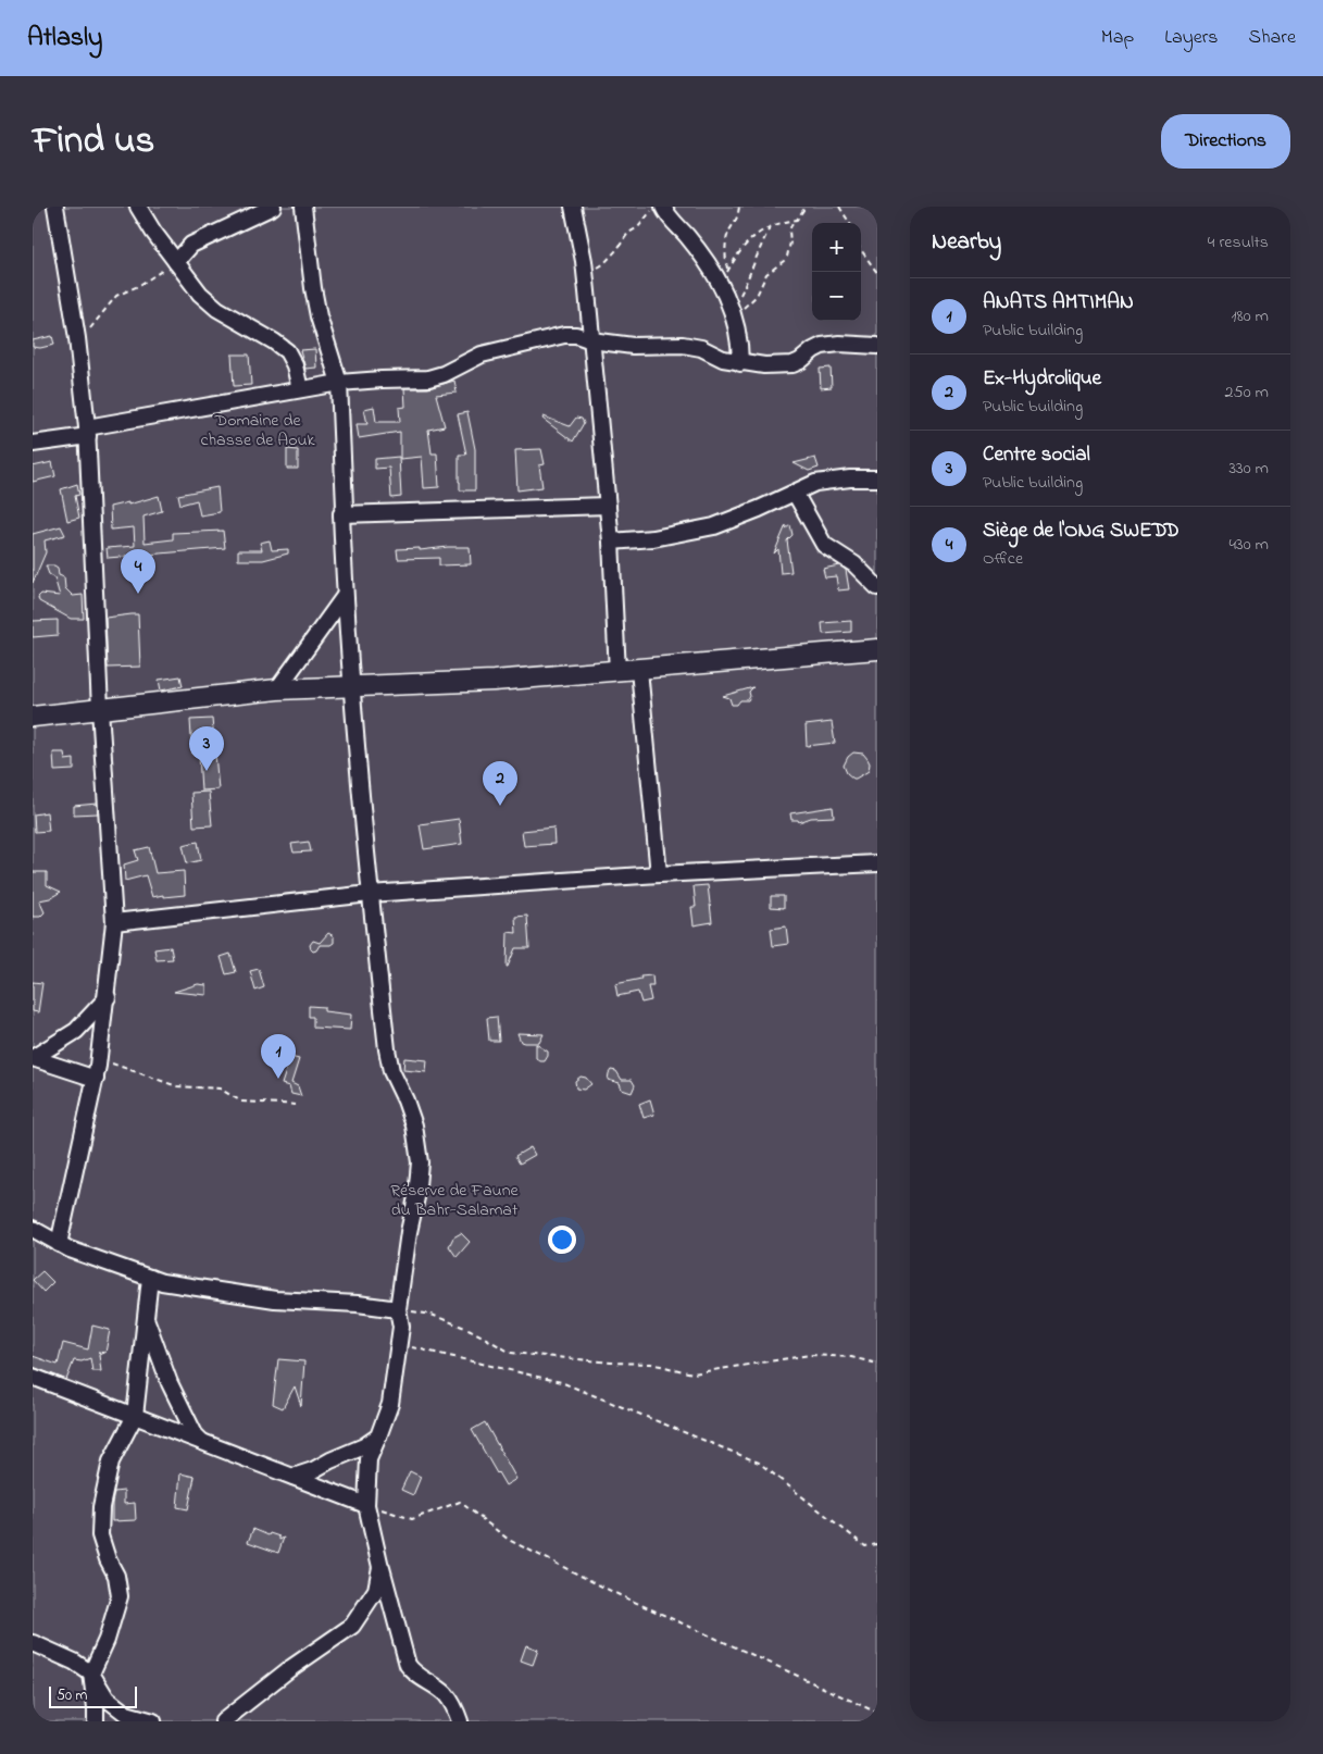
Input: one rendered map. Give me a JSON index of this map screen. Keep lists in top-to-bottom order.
{
  "parks": ["Domaine de chasse de Aouk", "Réserve de Faune du Bahr-Salamat"],
  "scale_bar": "50 m",
  "page": {
    "header": "Atlasly",
    "nav": ["Map", "Layers", "Share"],
    "title": "Find us",
    "buttons": "Directions",
    "heading": ["Nearby", "4 results"],
    "map_buttons": ["+", "−"],
    "list": [
      {
        "mark": "1",
        "name": "ANATS AMTIMAN",
        "note": "Public building",
        "value": "180 m"
      },
      {
        "mark": "2",
        "name": "Ex-Hydrolique",
        "note": "Public building",
        "value": "250 m"
      },
      {
        "mark": "3",
        "name": "Centre social",
        "note": "Public building",
        "value": "330 m"
      },
      {
        "mark": "4",
        "name": "Siège de l'ONG SWEDD",
        "note": "Office",
        "value": "430 m"
      }
    ],
    "pins": [
      "4",
      "3",
      "2",
      "1"
    ],
    "scale": "50 m"
  }
}
